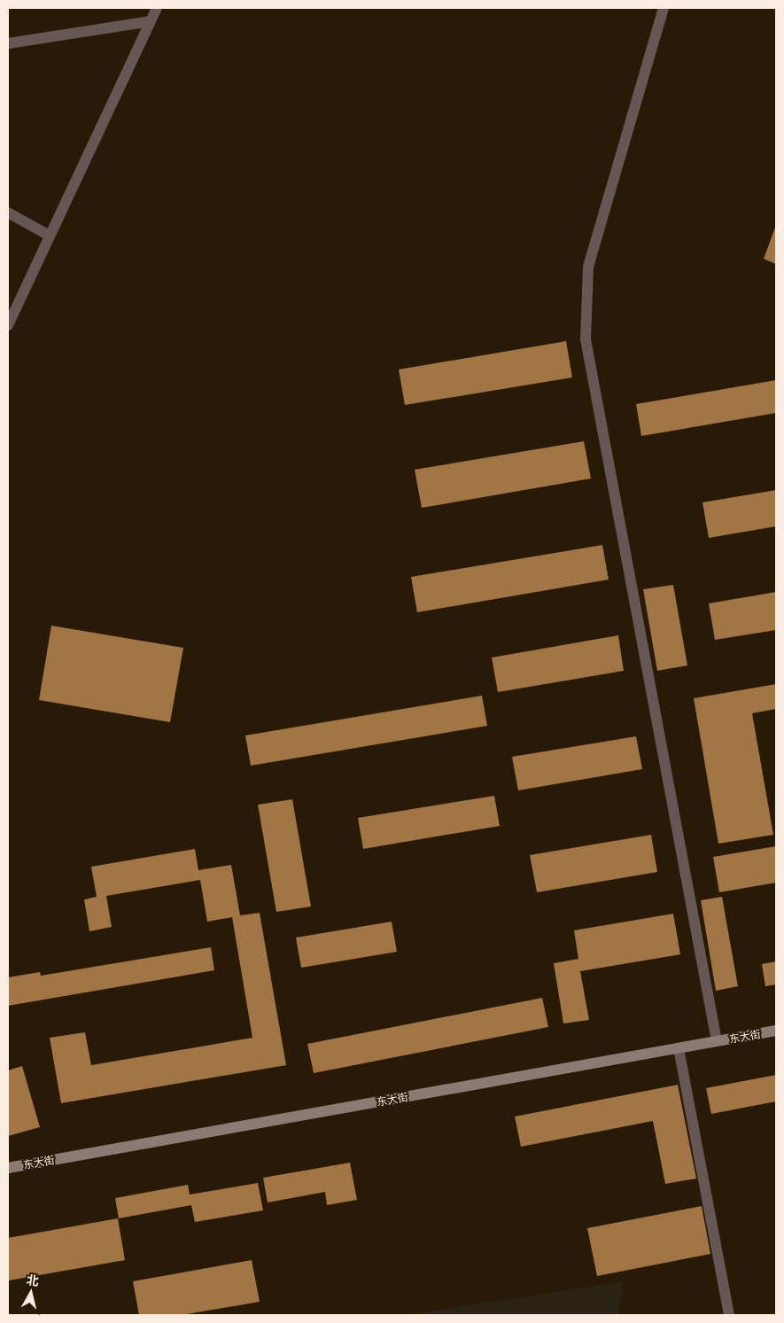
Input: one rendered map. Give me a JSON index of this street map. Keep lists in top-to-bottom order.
{
  "streets": {
    "street": ["东大街"]
  },
  "north": "top"
}
